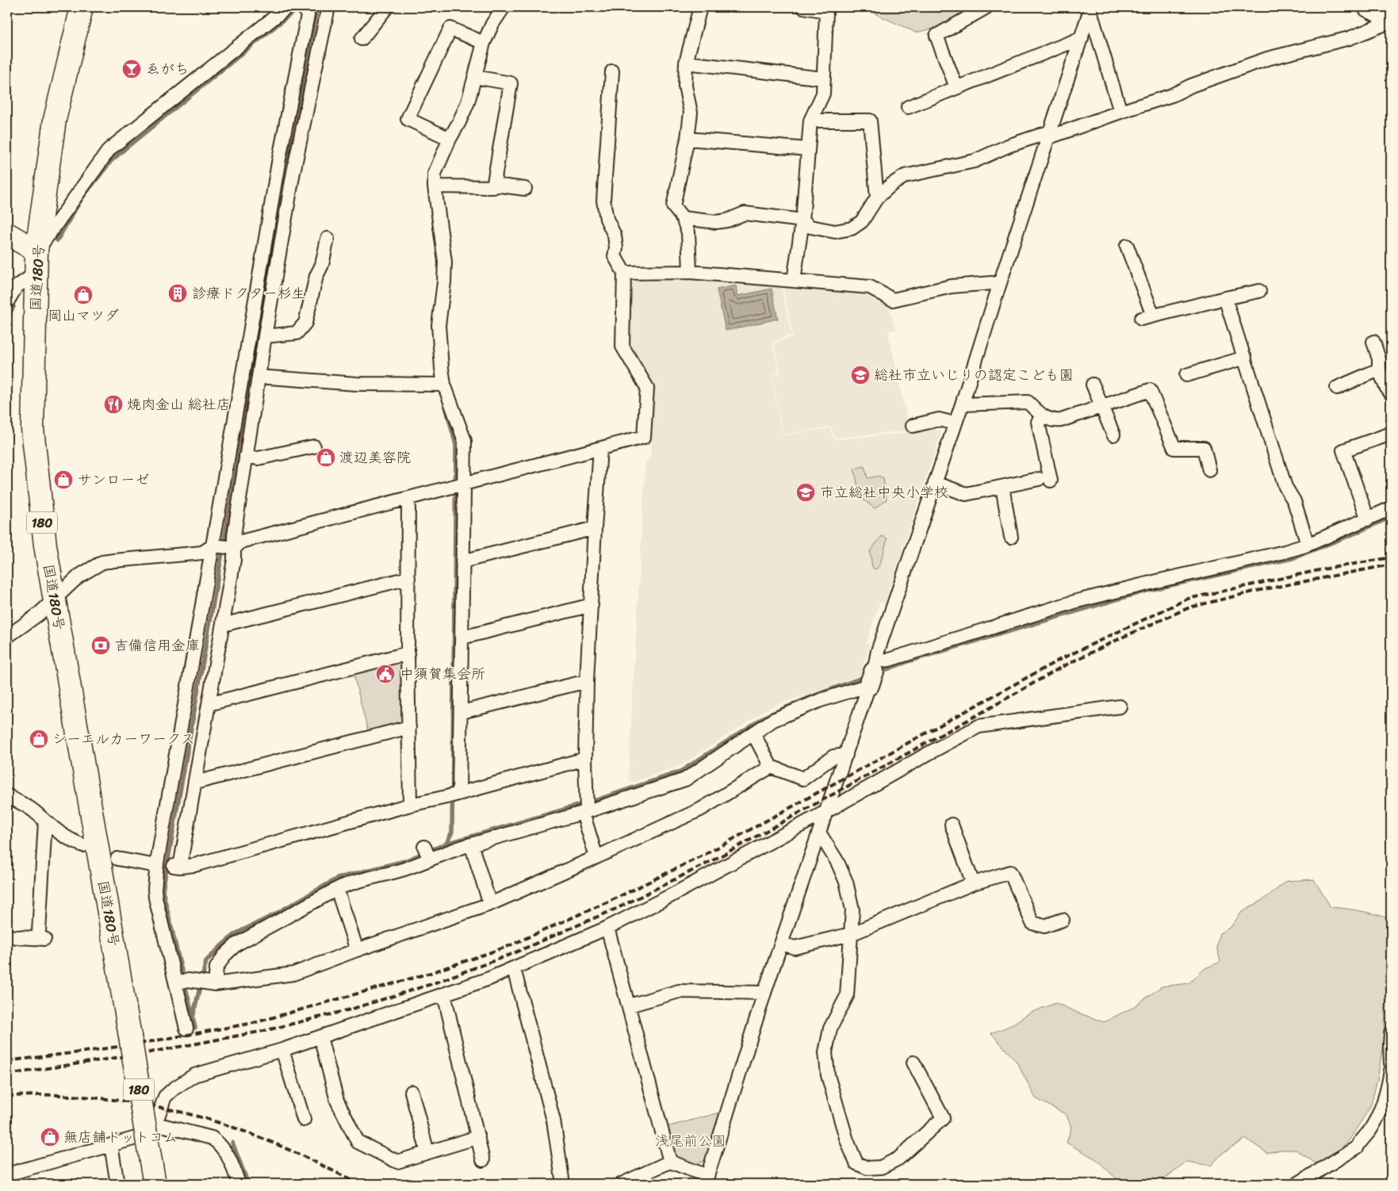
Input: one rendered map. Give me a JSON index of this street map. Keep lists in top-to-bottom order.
{
  "streets": {
    "highway": ["国道180号", "180"]
  },
  "parks": ["浅尾前公園"],
  "places": {
    "bar": ["ゑがち"],
    "building": ["診療ドクター杉生"],
    "shop": [
      "岡山マツダ",
      "渡辺美容院",
      "サンローゼ",
      "シーエルカーワークス",
      "無店舗ドットコム"
    ],
    "school or university": ["総社市立いじりの認定こども園", "市立総社中央小学校"],
    "restaurant": ["焼肉金山 総社店"],
    "bank": ["吉備信用金庫"],
    "public building": ["中須賀集会所"]
  }
}
